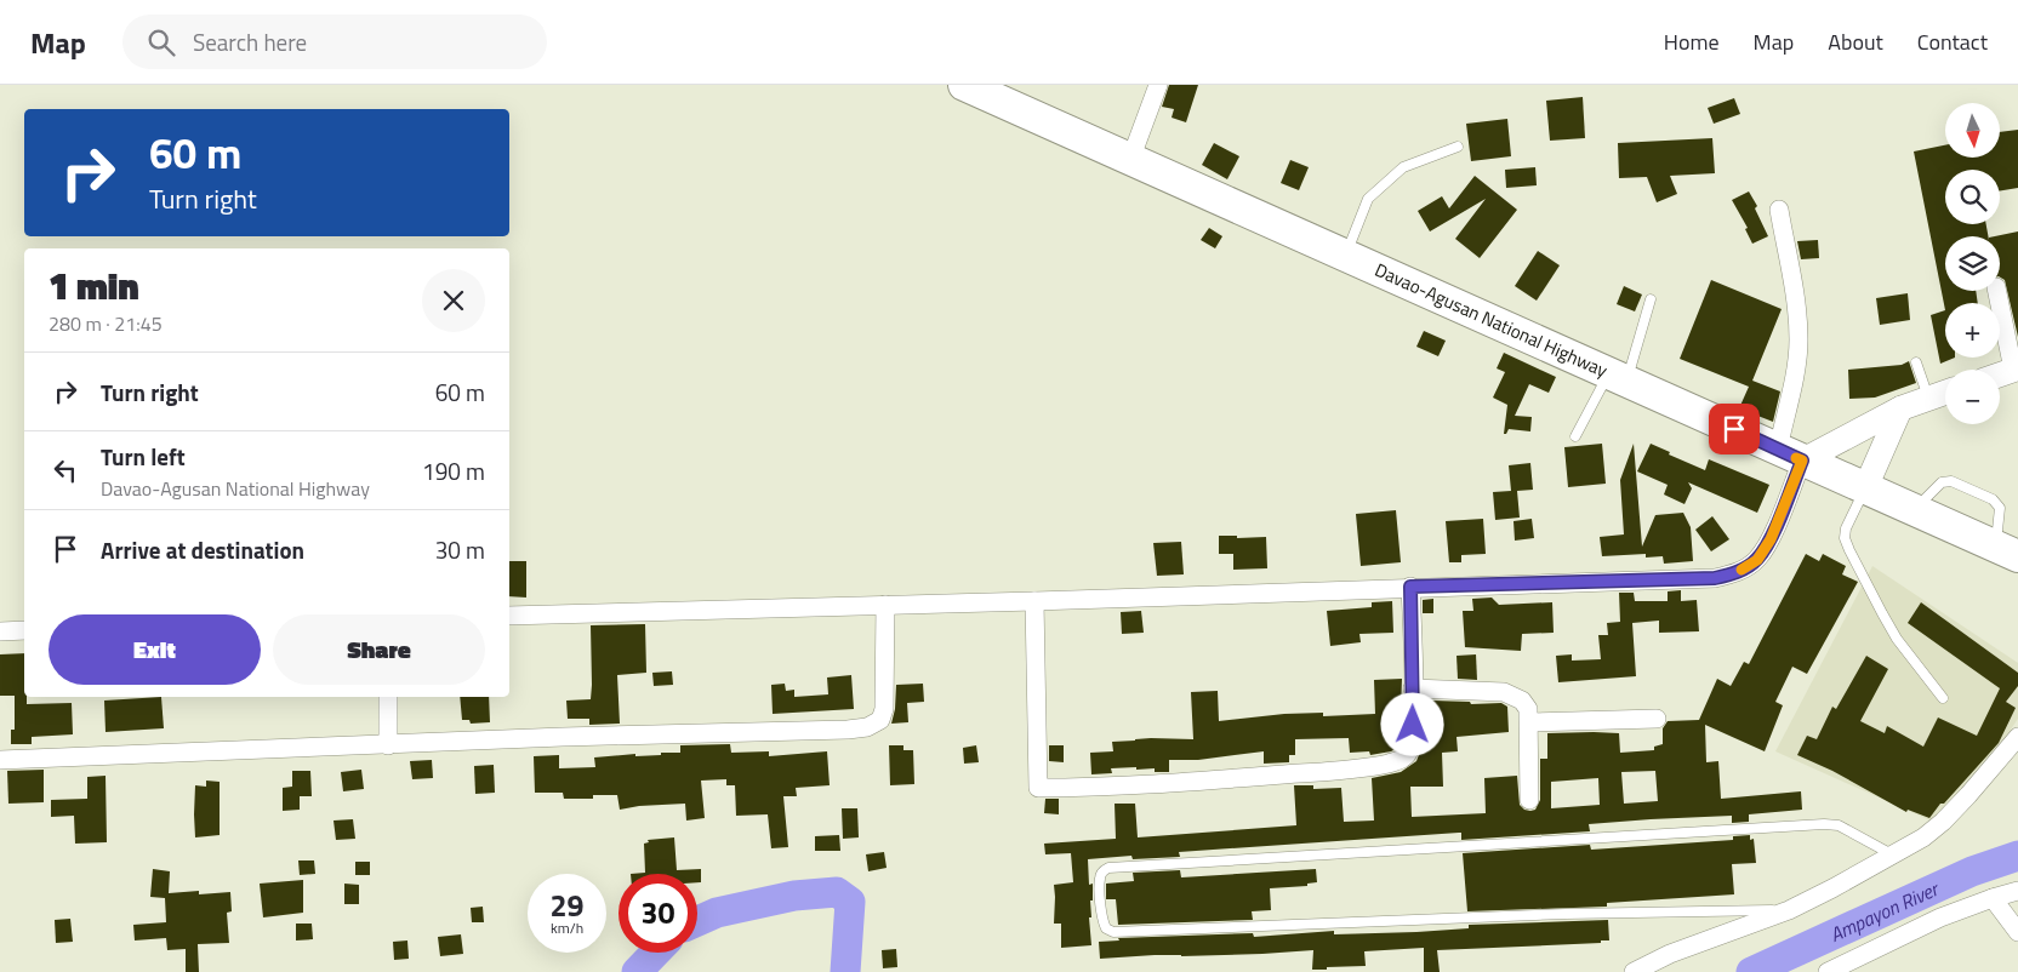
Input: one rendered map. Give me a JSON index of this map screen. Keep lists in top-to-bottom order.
{
  "streets": {
    "highway": ["Davao-Agusan National Highway"]
  },
  "water": ["Ampayon River"],
  "north": "bottom",
  "page": {
    "header": "Map",
    "search": "Search here",
    "nav": [
      "Home",
      "Map",
      "About",
      "Contact"
    ],
    "map_buttons": ["+", "−"],
    "turn": ["60 m", "Turn right"],
    "heading": ["1 min", "280 m · 21:45"],
    "list": [
      {
        "name": "Turn right",
        "value": "60 m"
      },
      {
        "name": "Turn left",
        "note": "Davao-Agusan National Highway",
        "value": "190 m"
      },
      {
        "name": "Arrive at destination",
        "value": "30 m"
      }
    ],
    "buttons": ["Exit", "Share"],
    "speed": "29 km/h",
    "limit": "30"
  }
}
